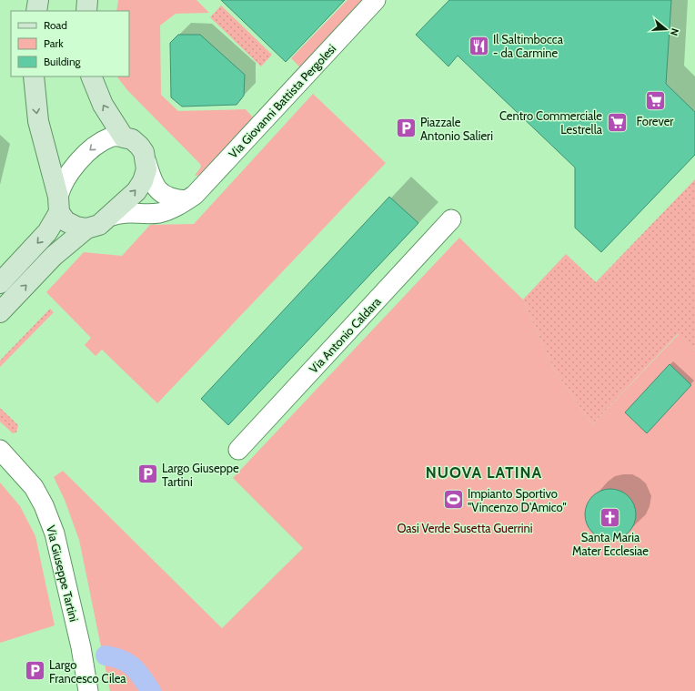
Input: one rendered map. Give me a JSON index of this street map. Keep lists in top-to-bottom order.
{
  "streets": {
    "street": ["Via Giovanni Battista Pergolesi", "Via Antonio Caldara", "Via Giuseppe Tartini"]
  },
  "districts": ["NUOVA LATINA"],
  "parks": ["Oasi Verde Susetta Guerrini"],
  "places": {
    "restaurant": ["Il Saltimbocca - da Carmine"],
    "supermarket": ["Forever", "Centro Commerciale Lestrella"],
    "parking": ["Piazzale Antonio Salieri", "Largo Giuseppe Tartini", "Largo Francesco Cilea"],
    "sports": ["Impianto Sportivo \"Vincenzo D'Amico\""],
    "church": ["Santa Maria Mater Ecclesiae"]
  },
  "legend": ["Road", "Park", "Building"],
  "north": "right"
}
